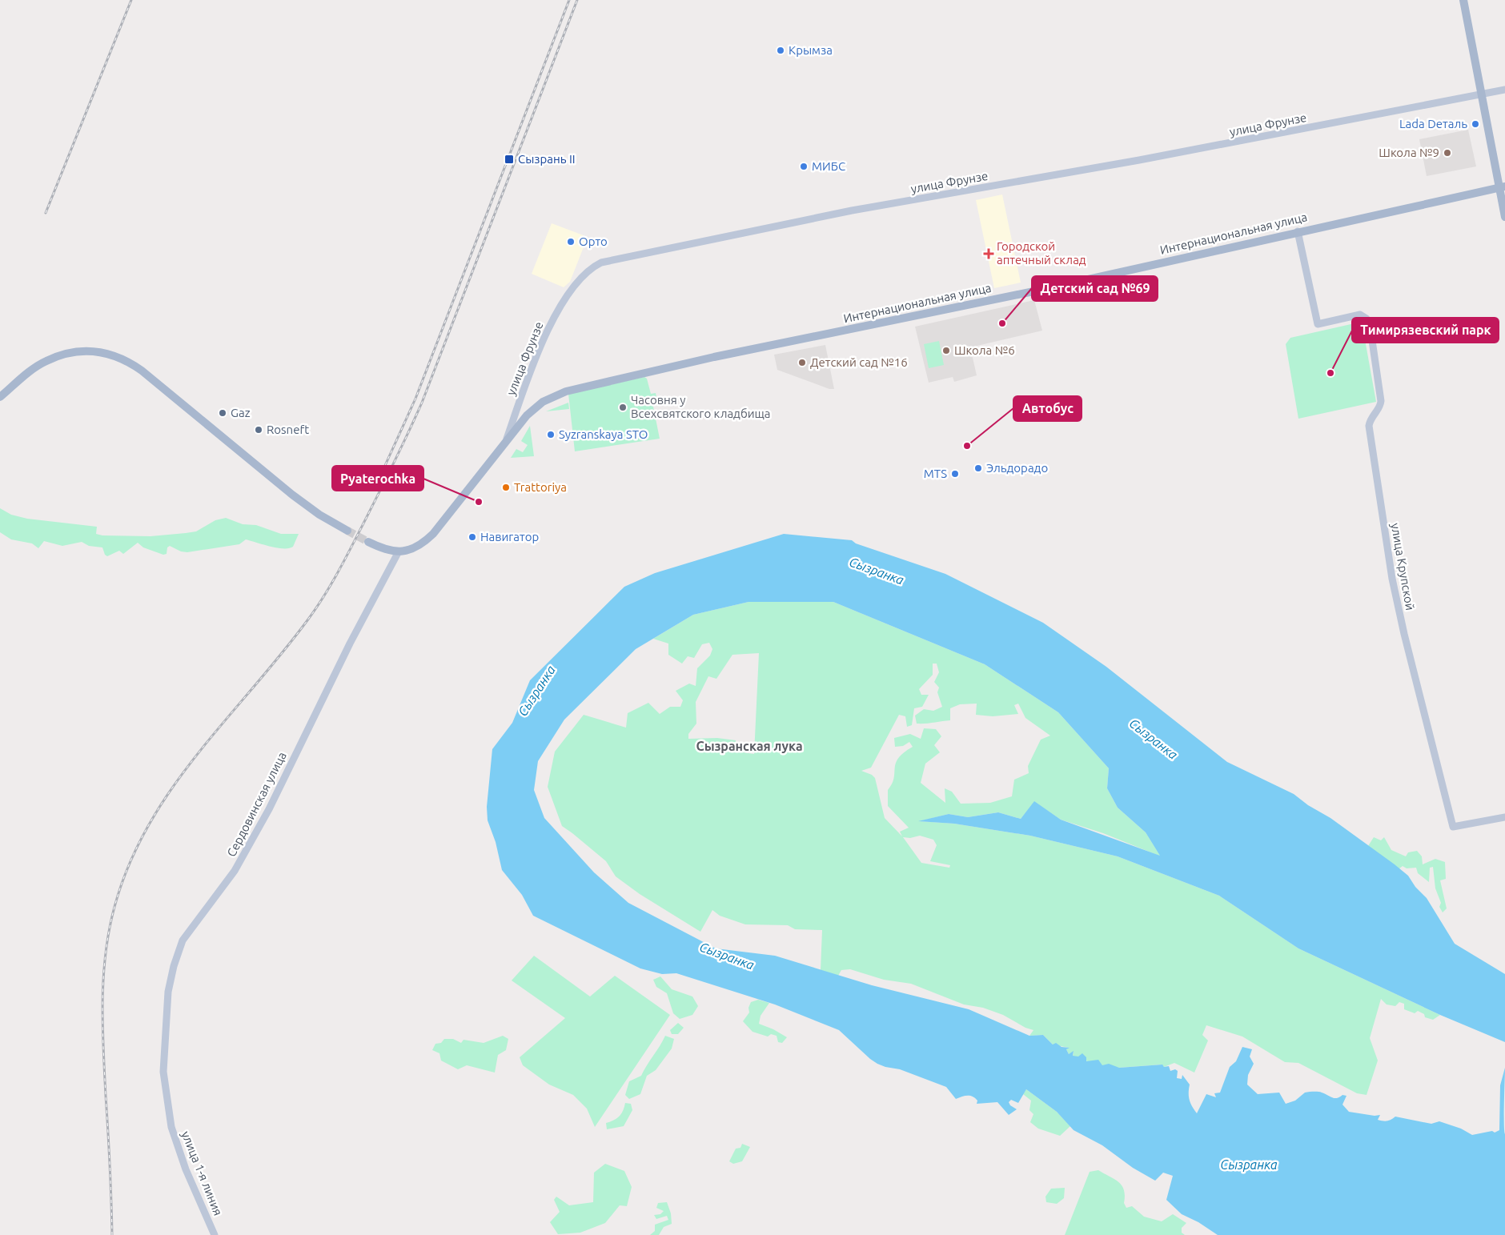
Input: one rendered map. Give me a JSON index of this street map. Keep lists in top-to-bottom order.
{
  "streets": {
    "main road": ["Интернациональная улица"],
    "street": [
      "улица Фрунзе",
      "улица Крупской",
      "Сердовинская улица",
      "улица 1-я линия"
    ]
  },
  "crossings": [
    ["улица Фрунзе", "Интернациональная улица"],
    ["Интернациональная улица", "улица Крупской"],
    ["Интернациональная улица", "Сердовинская улица"],
    ["Сердовинская улица", "улица 1-я линия"]
  ],
  "districts": ["Сызранская лука"],
  "water": ["Сызранка"],
  "places": {
    "other": [
      "Крымза",
      "Lada Dеталь",
      "Школа №9",
      "МИБС",
      "Орто",
      "Детский сад №69",
      "Школа №6",
      "Детский сад №16",
      "Тимирязевский парк",
      "Часовня у Всехсвятского кладбища",
      "Gaz",
      "Rosneft",
      "Syzranskaya STO",
      "Автобус",
      "Эльдорадо",
      "MTS",
      "Trattoriya",
      "Pyaterochka",
      "Навигатор"
    ],
    "transit": ["Сызрань II"],
    "health": ["Городской аптечный склад"]
  }
}
